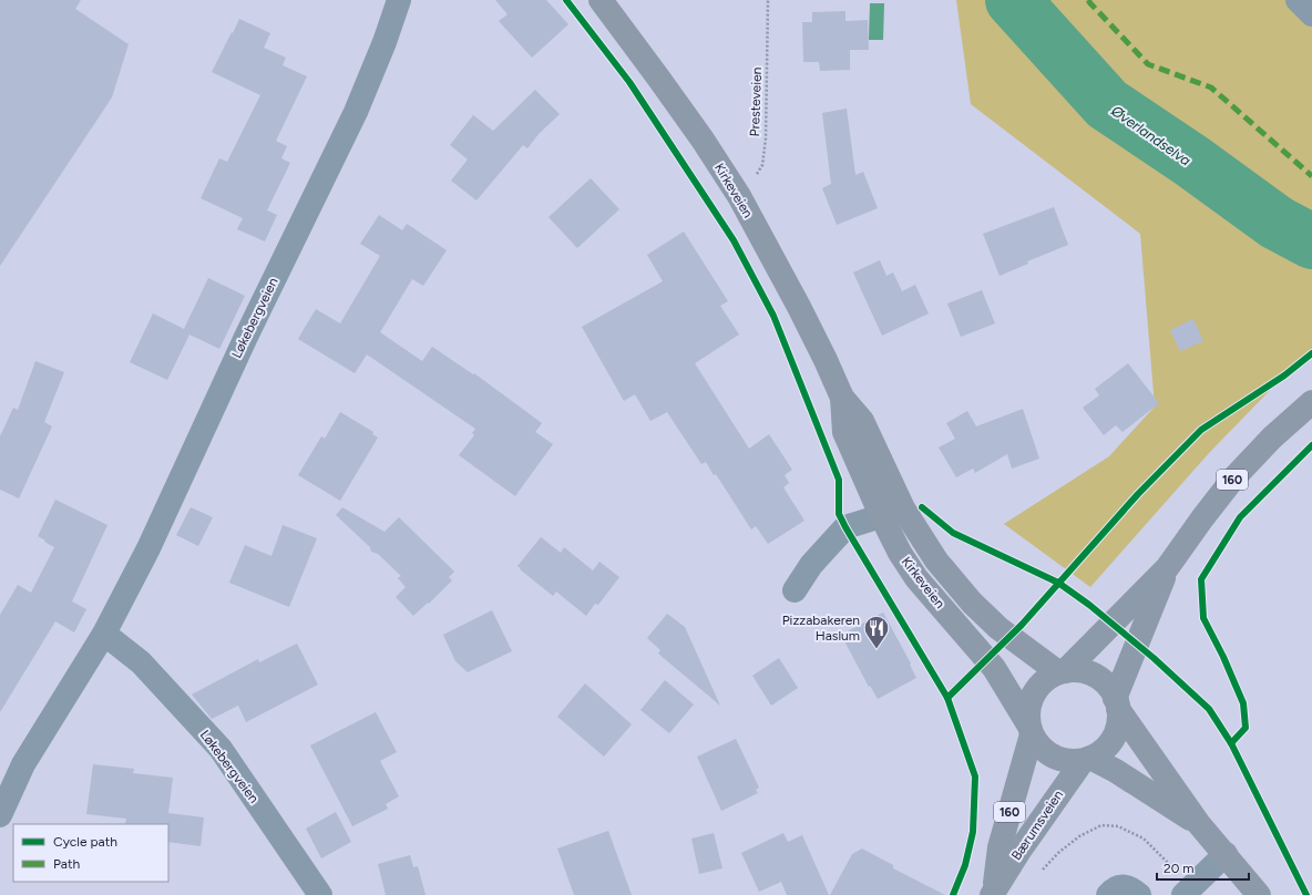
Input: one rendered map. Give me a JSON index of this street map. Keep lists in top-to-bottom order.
{
  "streets": {
    "main road": ["Kirkeveien", "160", "Bærumsveien"],
    "street": ["Løkebergveien"],
    "path": ["Presteveien"]
  },
  "crossings": [
    ["Presteveien", "Kirkeveien"],
    ["Kirkeveien", "160"],
    ["Kirkeveien", "Bærumsveien"],
    ["160", "Bærumsveien"]
  ],
  "water": ["Øverlandselva"],
  "places": {
    "restaurant": ["Pizzabakeren Haslum"]
  },
  "legend": ["Cycle path", "Path"],
  "scale_bar": "20 m"
}
